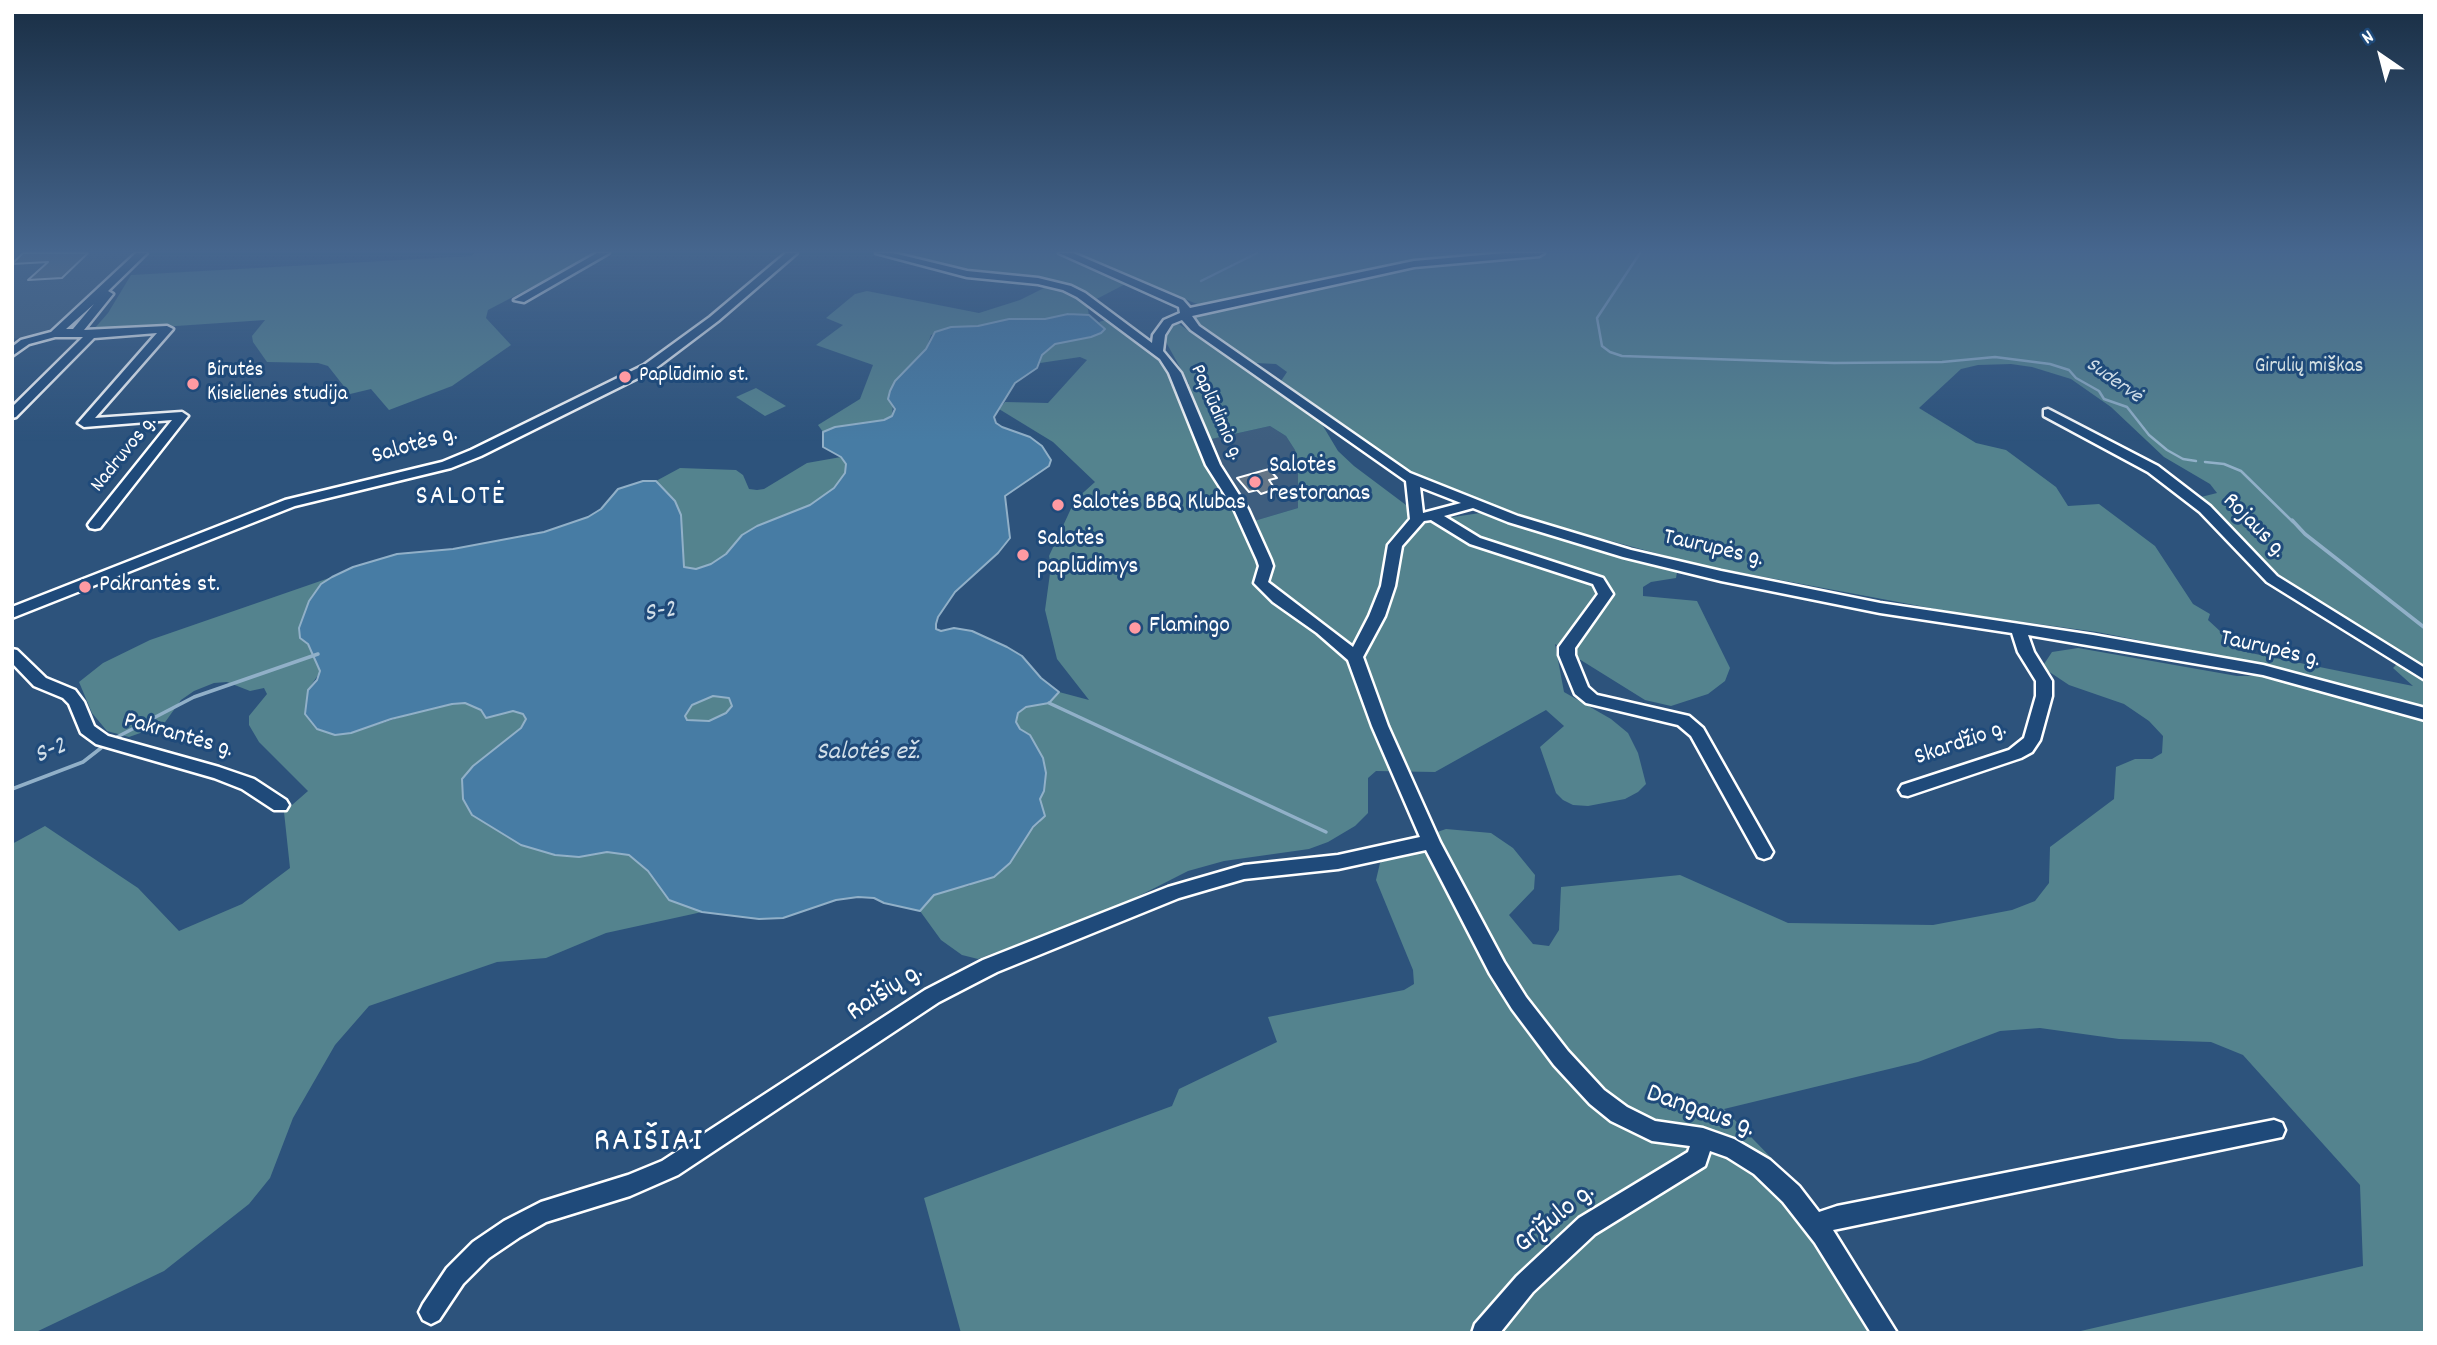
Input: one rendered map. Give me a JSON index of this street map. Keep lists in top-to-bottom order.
{
  "streets": {
    "street": [
      "Paplūdimio g.",
      "Salotės g.",
      "Nadruvos g.",
      "Rojaus g.",
      "Taurupės g.",
      "Pakrantės g.",
      "Skardžio g.",
      "Raišių g.",
      "Dangaus g.",
      "Grįžulo g."
    ]
  },
  "crossings": [
    ["Paplūdimio g.", "Dangaus g."],
    ["Taurupės g.", "Skardžio g."],
    ["Raišių g.", "Dangaus g."],
    ["Dangaus g.", "Grįžulo g."]
  ],
  "districts": ["SALOTĖ", "RAIŠIAI"],
  "water": ["Sudervė", "S-2", "Salotės ež."],
  "parks": ["Girulių miškas"],
  "places": [
    "Paplūdimio st.",
    "Birutės Kisielienės studija",
    "Salotės restoranas",
    "Salotės BBQ Klubas",
    "Salotės paplūdimys",
    "Pakrantės st.",
    "Flamingo"
  ],
  "north": "top left"
}
